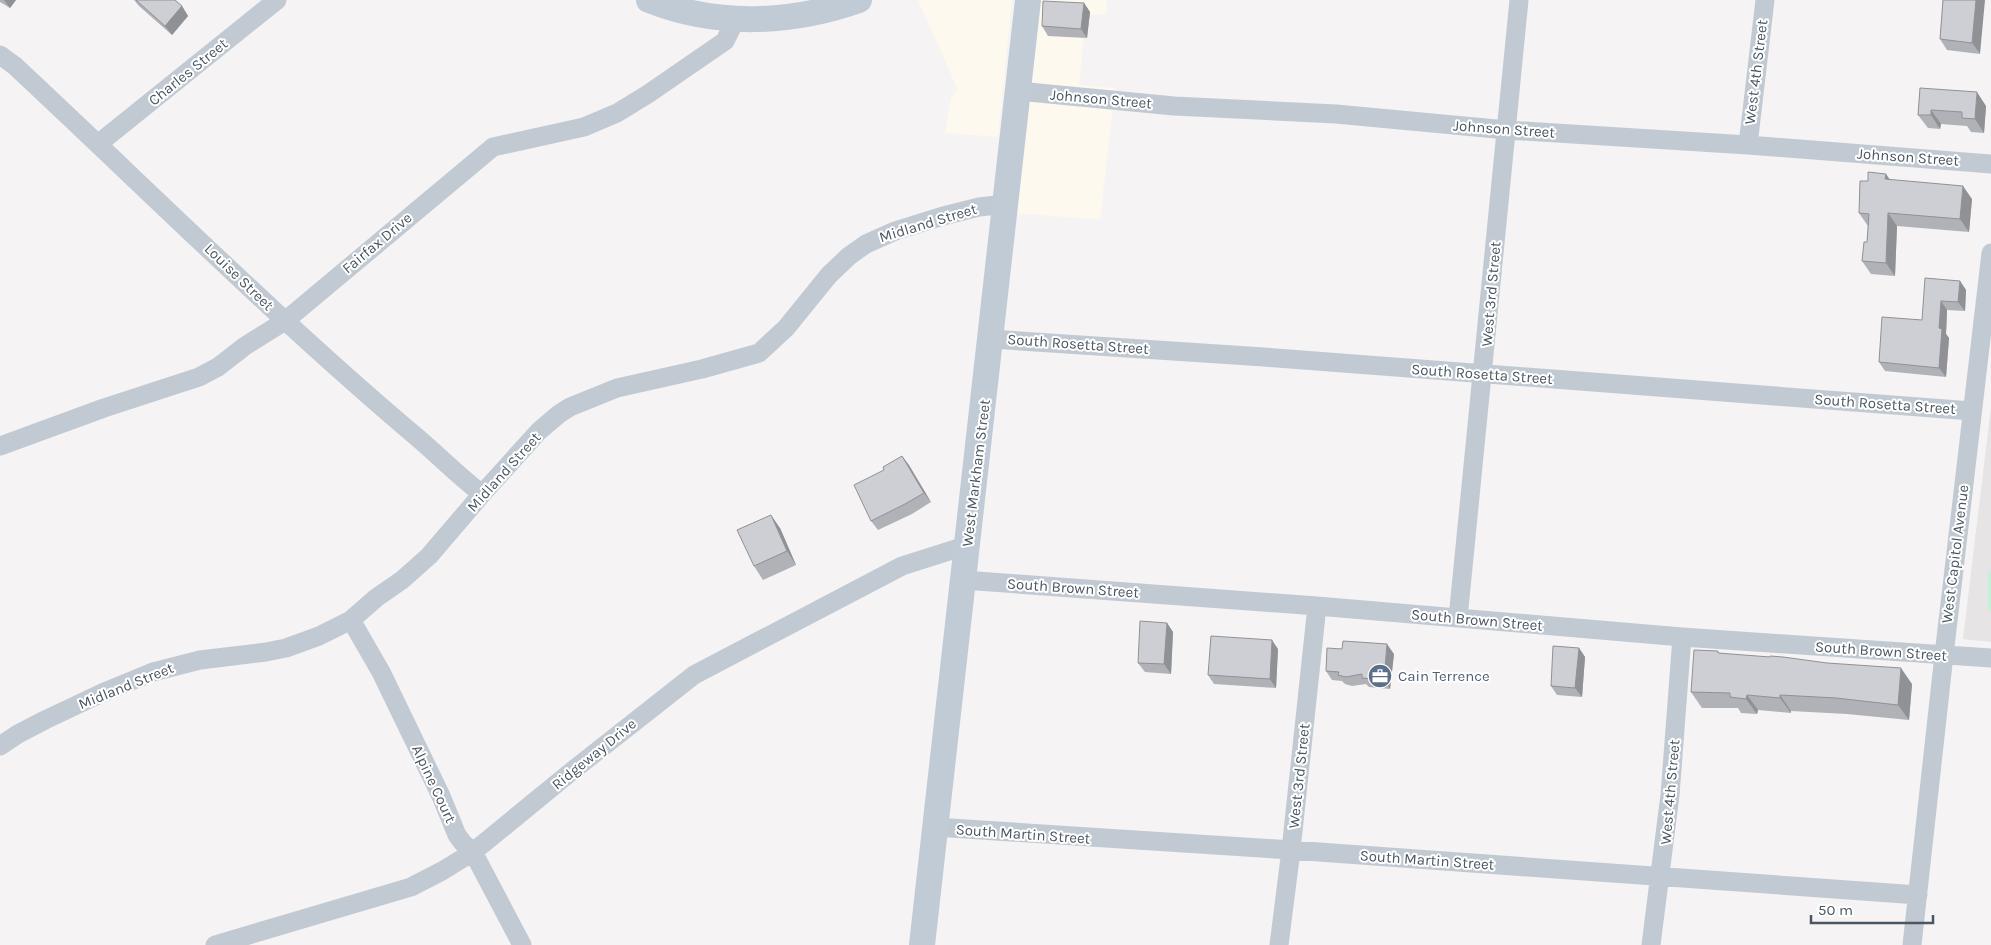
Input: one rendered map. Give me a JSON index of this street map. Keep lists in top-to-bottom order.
{
  "streets": {
    "main road": ["West Markham Street"],
    "street": [
      "Charles Street",
      "West 4th Street",
      "Johnson Street",
      "Midland Street",
      "Fairfax Drive",
      "Louise Street",
      "West 3rd Street",
      "South Rosetta Street",
      "West Capitol Avenue",
      "South Brown Street",
      "Ridgeway Drive",
      "Alpine Court",
      "South Martin Street"
    ]
  },
  "crossings": [
    ["Charles Street", "Louise Street"],
    ["West 4th Street", "Johnson Street"],
    ["West 4th Street", "South Brown Street"],
    ["West 4th Street", "South Martin Street"],
    ["Johnson Street", "West 3rd Street"],
    ["Johnson Street", "West Markham Street"],
    ["Midland Street", "Louise Street"],
    ["Midland Street", "West Markham Street"],
    ["Midland Street", "Alpine Court"],
    ["Fairfax Drive", "Louise Street"],
    ["West 3rd Street", "South Rosetta Street"],
    ["West 3rd Street", "South Brown Street"],
    ["West 3rd Street", "South Martin Street"],
    ["South Rosetta Street", "West Markham Street"],
    ["South Rosetta Street", "West Capitol Avenue"],
    ["West Markham Street", "South Brown Street"],
    ["West Markham Street", "Ridgeway Drive"],
    ["West Markham Street", "South Martin Street"],
    ["West Capitol Avenue", "South Brown Street"],
    ["West Capitol Avenue", "South Martin Street"],
    ["Ridgeway Drive", "Alpine Court"]
  ],
  "places": {
    "office": ["Cain Terrence"]
  },
  "scale_bar": "50 m"
}
